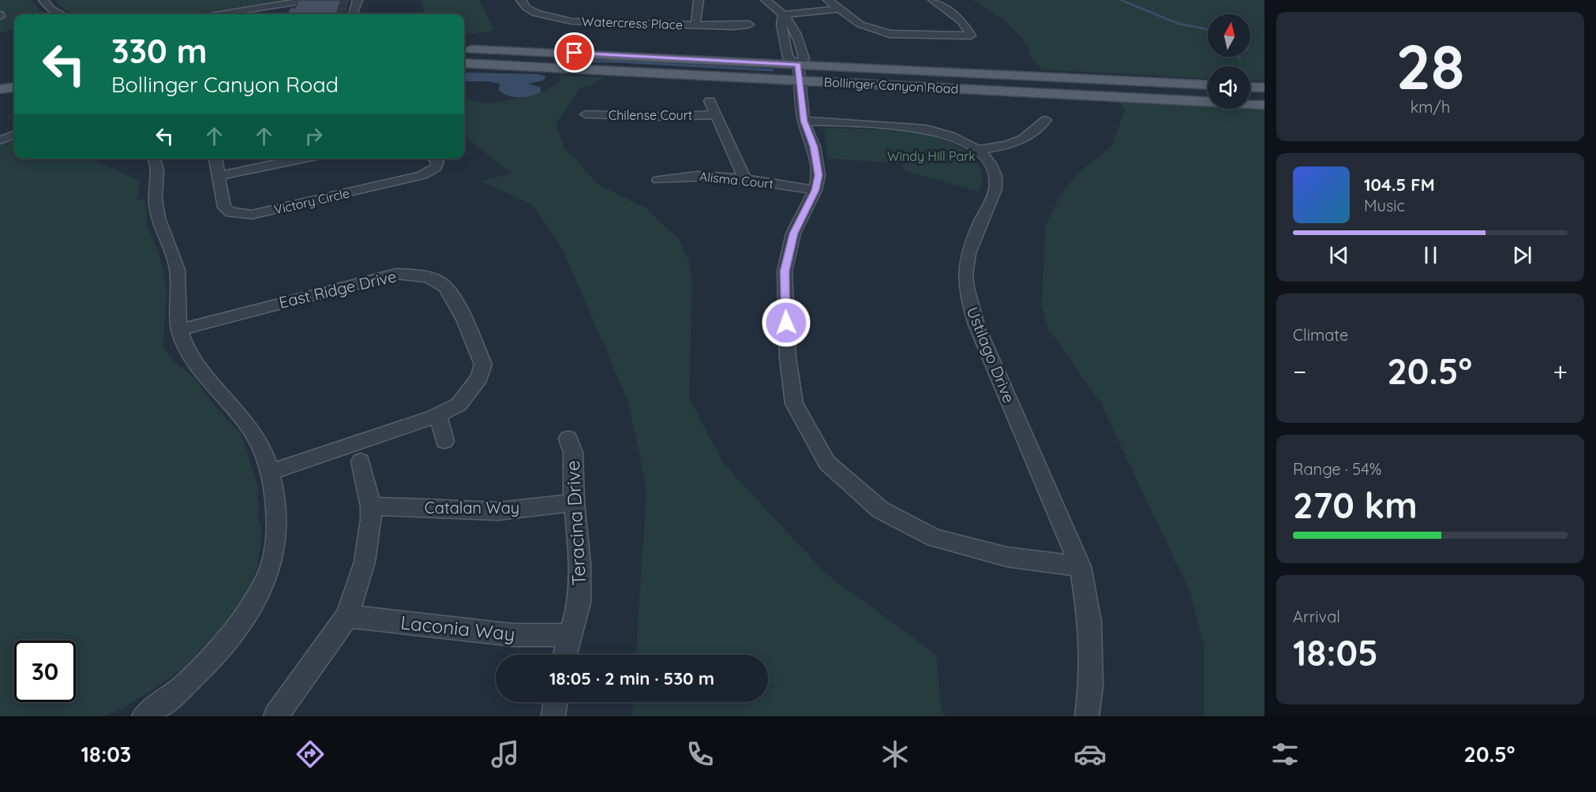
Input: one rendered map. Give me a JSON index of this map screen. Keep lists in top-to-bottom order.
{
  "streets": {
    "main road": ["Bollinger Canyon Road"],
    "street": [
      "Watercress Place",
      "Chilense Court",
      "Alisma Court",
      "Victory Circle",
      "East Ridge Drive",
      "Ustilago Drive",
      "Catalan Way",
      "Teracina Drive",
      "Laconia Way"
    ]
  },
  "crossings": [
    ["Catalan Way", "Teracina Drive"],
    ["Teracina Drive", "Laconia Way"]
  ],
  "parks": ["Windy Hill Park"],
  "north": "top",
  "page": {
    "tile": [
      ["28", "km/h"],
      "Climate",
      ["Range · 54%", "270 km"],
      ["Arrival", "18:05"]
    ],
    "turn": ["330 m", "Bollinger Canyon Road"],
    "song": ["104.5 FM", "Music"],
    "heat": ["−", "20.5°", "+"],
    "limit": "30",
    "trip": "18:05 · 2 min · 530 m",
    "tabs": ["18:03", "20.5°"]
  }
}
